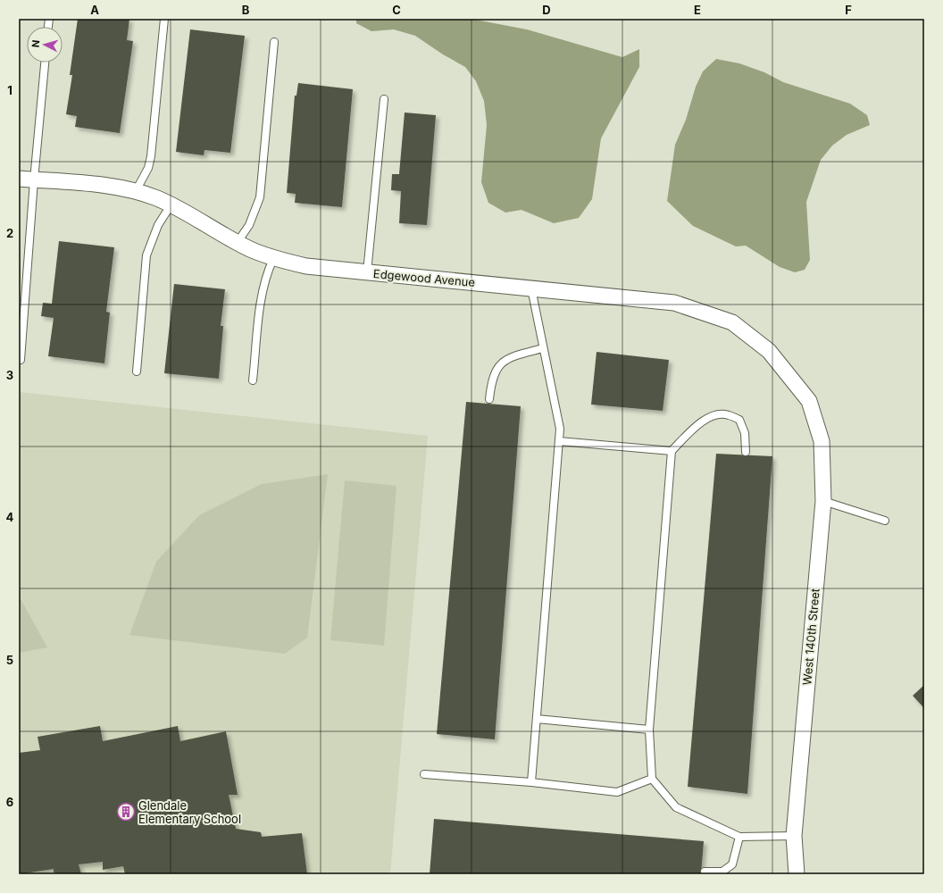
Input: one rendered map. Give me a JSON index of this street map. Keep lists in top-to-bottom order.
{
  "streets": {
    "street": ["Edgewood Avenue", "West 140th Street"]
  },
  "crossings": [
    ["Edgewood Avenue", "West 140th Street"]
  ],
  "places": {
    "building": ["Glendale Elementary School"]
  },
  "north": "left",
  "grid": {
    "columns": [
      "A",
      "B",
      "C",
      "D",
      "E",
      "F"
    ],
    "rows": [
      "1",
      "2",
      "3",
      "4",
      "5",
      "6"
    ]
  }
}
